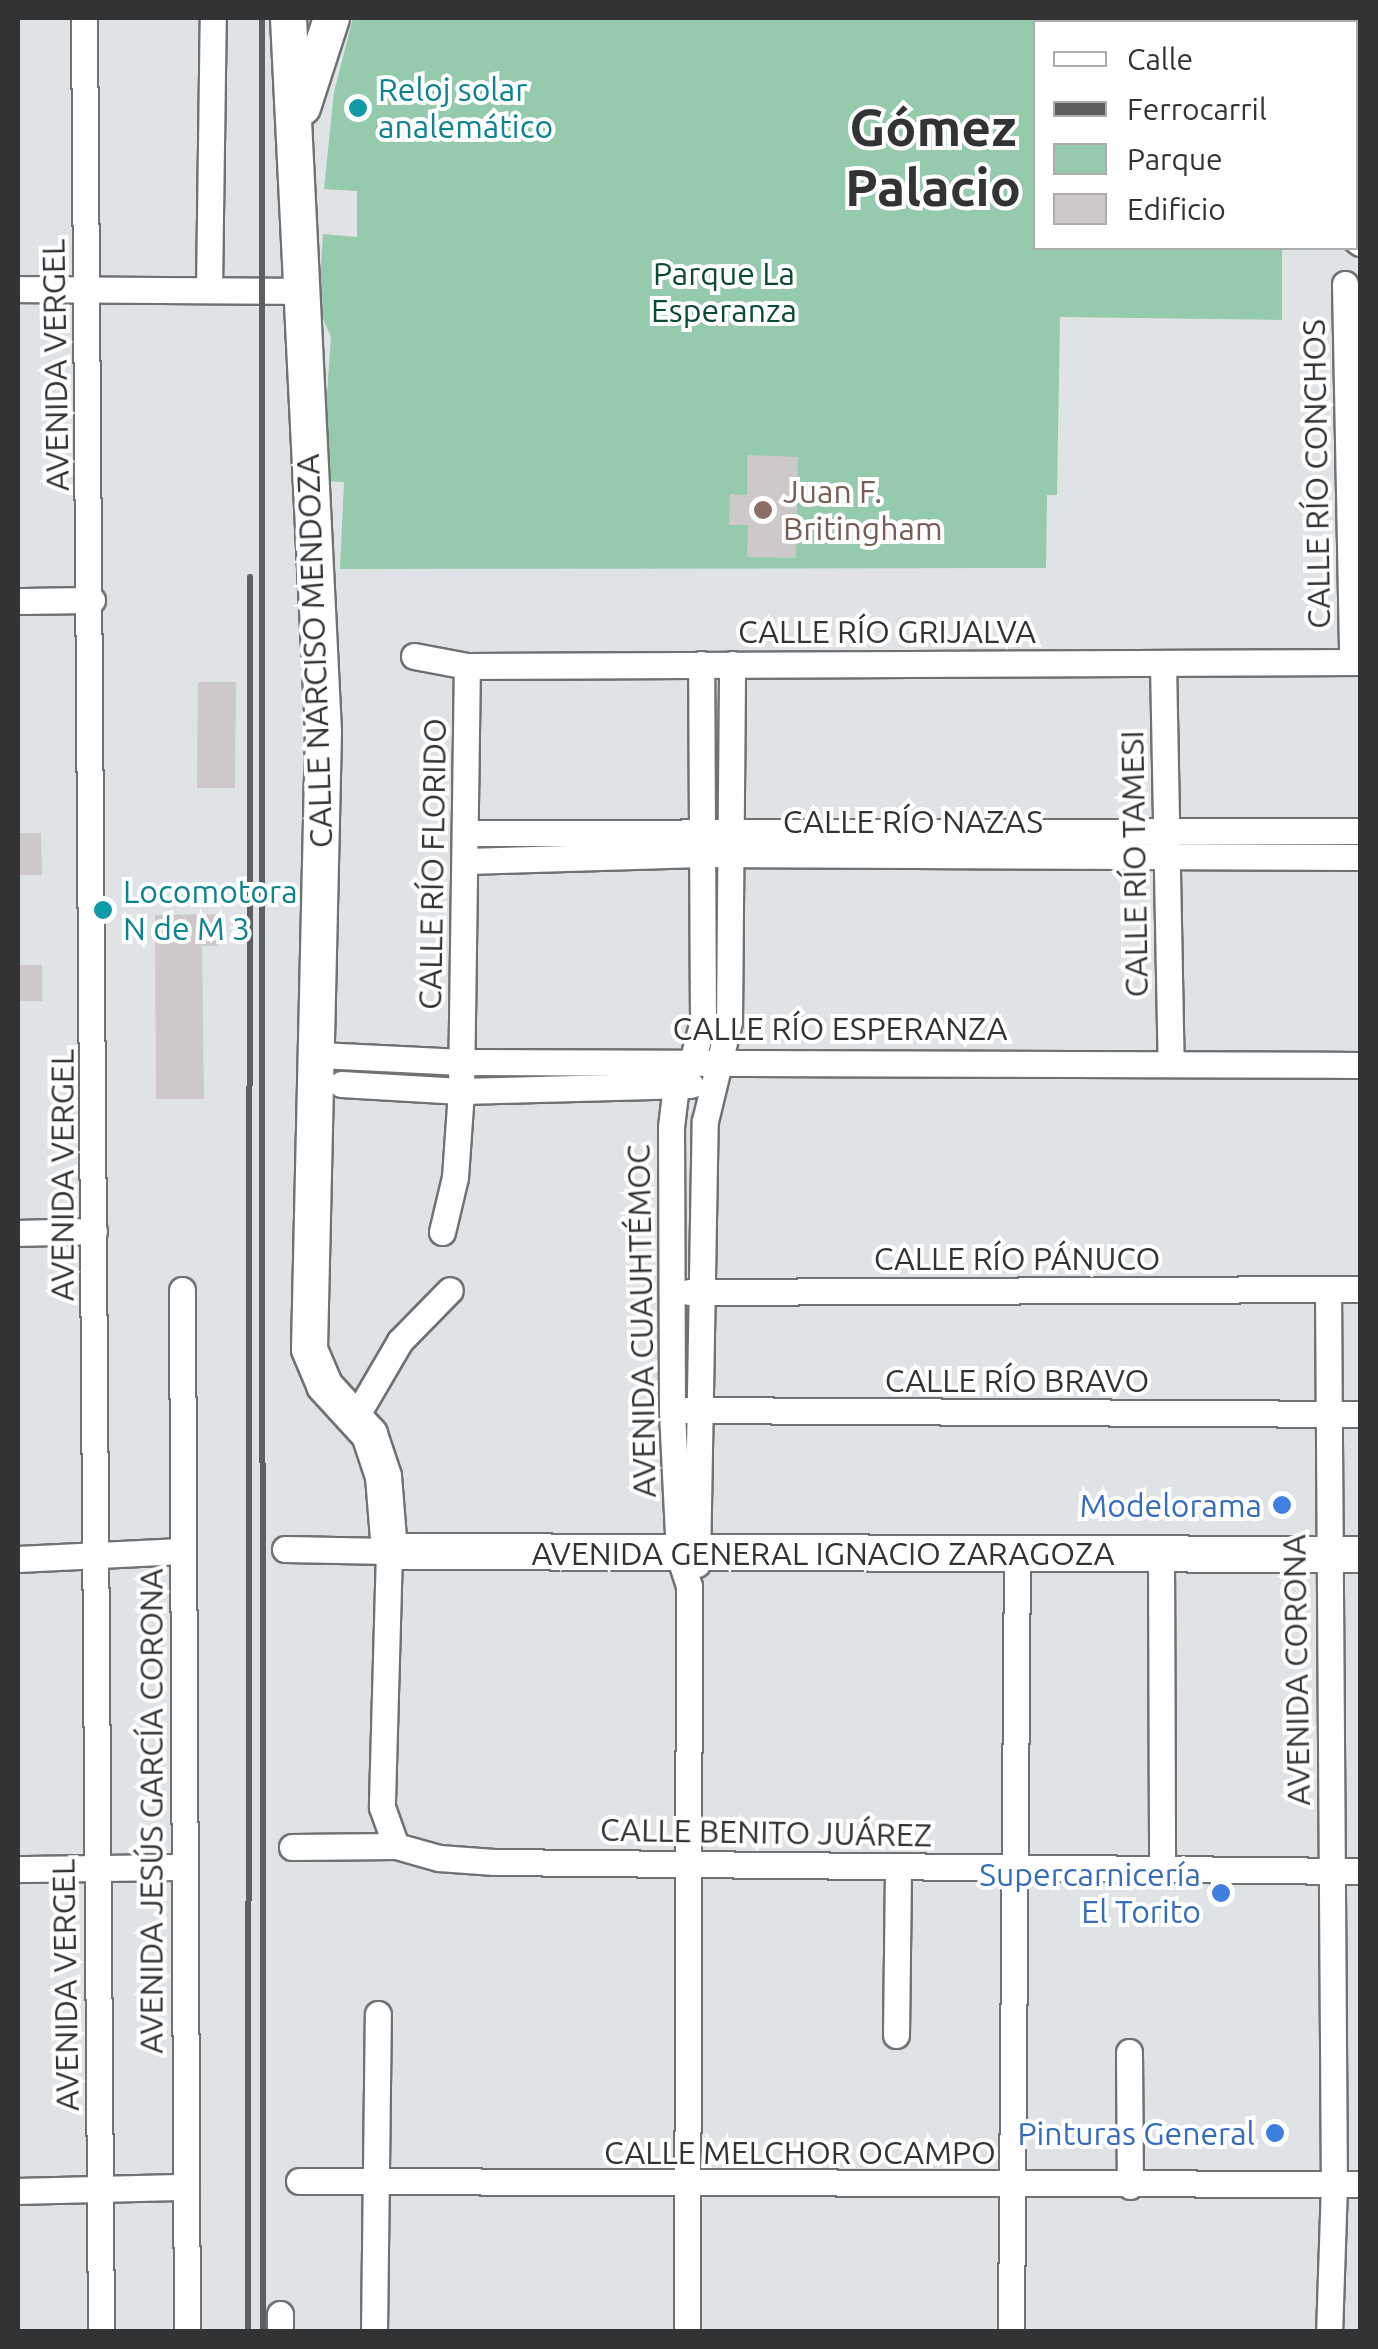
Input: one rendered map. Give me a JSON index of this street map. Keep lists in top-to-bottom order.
{
  "streets": {
    "street": [
      "AVENIDA VERGEL",
      "CALLE RÍO CONCHOS",
      "CALLE RÍO GRIJALVA",
      "CALLE NARCISO MENDOZA",
      "CALLE RÍO NAZAS",
      "CALLE RÍO FLORIDO",
      "CALLE RÍO TAMESI",
      "CALLE RÍO ESPERANZA",
      "CALLE RÍO PÁNUCO",
      "AVENIDA CUAUHTÉMOC",
      "CALLE RÍO BRAVO",
      "AVENIDA GENERAL IGNACIO ZARAGOZA",
      "AVENIDA CORONA",
      "AVENIDA JESÚS GARCÍA CORONA",
      "CALLE BENITO JUÁREZ",
      "CALLE MELCHOR OCAMPO"
    ]
  },
  "crossings": [
    ["CALLE RÍO CONCHOS", "CALLE RÍO GRIJALVA"],
    ["CALLE RÍO GRIJALVA", "CALLE RÍO FLORIDO"],
    ["CALLE RÍO GRIJALVA", "CALLE RÍO TAMESI"],
    ["CALLE RÍO GRIJALVA", "AVENIDA CUAUHTÉMOC"],
    ["CALLE NARCISO MENDOZA", "CALLE RÍO ESPERANZA"],
    ["CALLE NARCISO MENDOZA", "AVENIDA GENERAL IGNACIO ZARAGOZA"],
    ["CALLE RÍO NAZAS", "CALLE RÍO FLORIDO"],
    ["CALLE RÍO NAZAS", "CALLE RÍO TAMESI"],
    ["CALLE RÍO NAZAS", "AVENIDA CUAUHTÉMOC"],
    ["CALLE RÍO FLORIDO", "CALLE RÍO ESPERANZA"],
    ["CALLE RÍO TAMESI", "CALLE RÍO ESPERANZA"],
    ["CALLE RÍO ESPERANZA", "AVENIDA CUAUHTÉMOC"],
    ["CALLE RÍO PÁNUCO", "AVENIDA CUAUHTÉMOC"],
    ["CALLE RÍO PÁNUCO", "AVENIDA CORONA"],
    ["AVENIDA CUAUHTÉMOC", "CALLE RÍO BRAVO"],
    ["AVENIDA CUAUHTÉMOC", "AVENIDA GENERAL IGNACIO ZARAGOZA"],
    ["AVENIDA CUAUHTÉMOC", "CALLE BENITO JUÁREZ"],
    ["AVENIDA CUAUHTÉMOC", "CALLE MELCHOR OCAMPO"],
    ["CALLE RÍO BRAVO", "AVENIDA CORONA"],
    ["AVENIDA GENERAL IGNACIO ZARAGOZA", "AVENIDA CORONA"],
    ["AVENIDA CORONA", "CALLE BENITO JUÁREZ"],
    ["AVENIDA CORONA", "CALLE MELCHOR OCAMPO"]
  ],
  "districts": ["Gómez Palacio"],
  "parks": ["Parque La Esperanza"],
  "places": [
    "Reloj solar analemático",
    "Juan F. Britingham",
    "Locomotora N de M 3",
    "Modelorama",
    "Supercarnicería El Torito",
    "Pinturas General"
  ],
  "legend": [
    "Calle",
    "Ferrocarril",
    "Parque",
    "Edificio"
  ]
}
